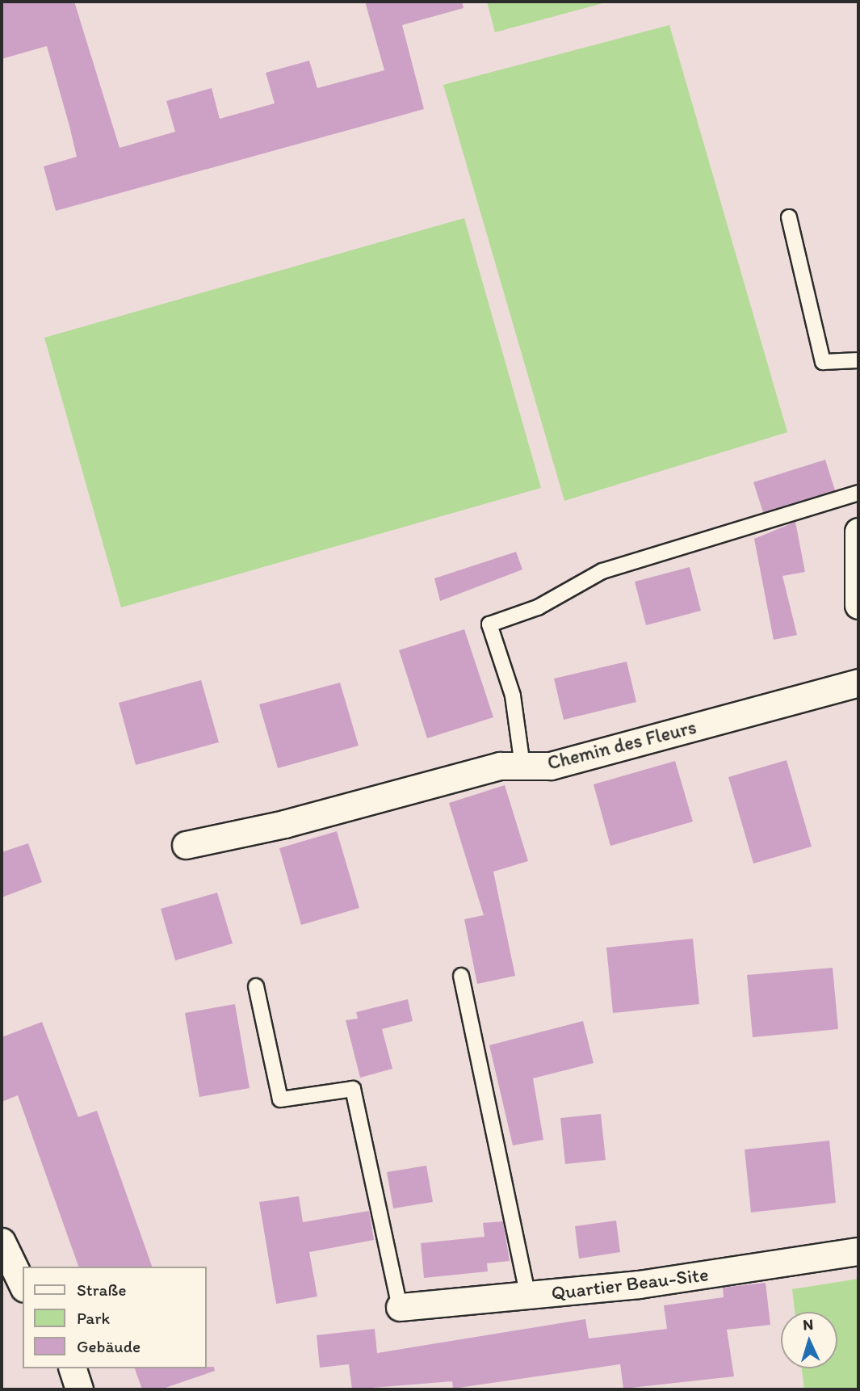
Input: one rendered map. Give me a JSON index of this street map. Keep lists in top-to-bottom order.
{
  "streets": {
    "street": ["Chemin des Fleurs", "Quartier Beau-Site"]
  },
  "legend": ["Straße", "Park", "Gebäude"],
  "north": "top"
}
